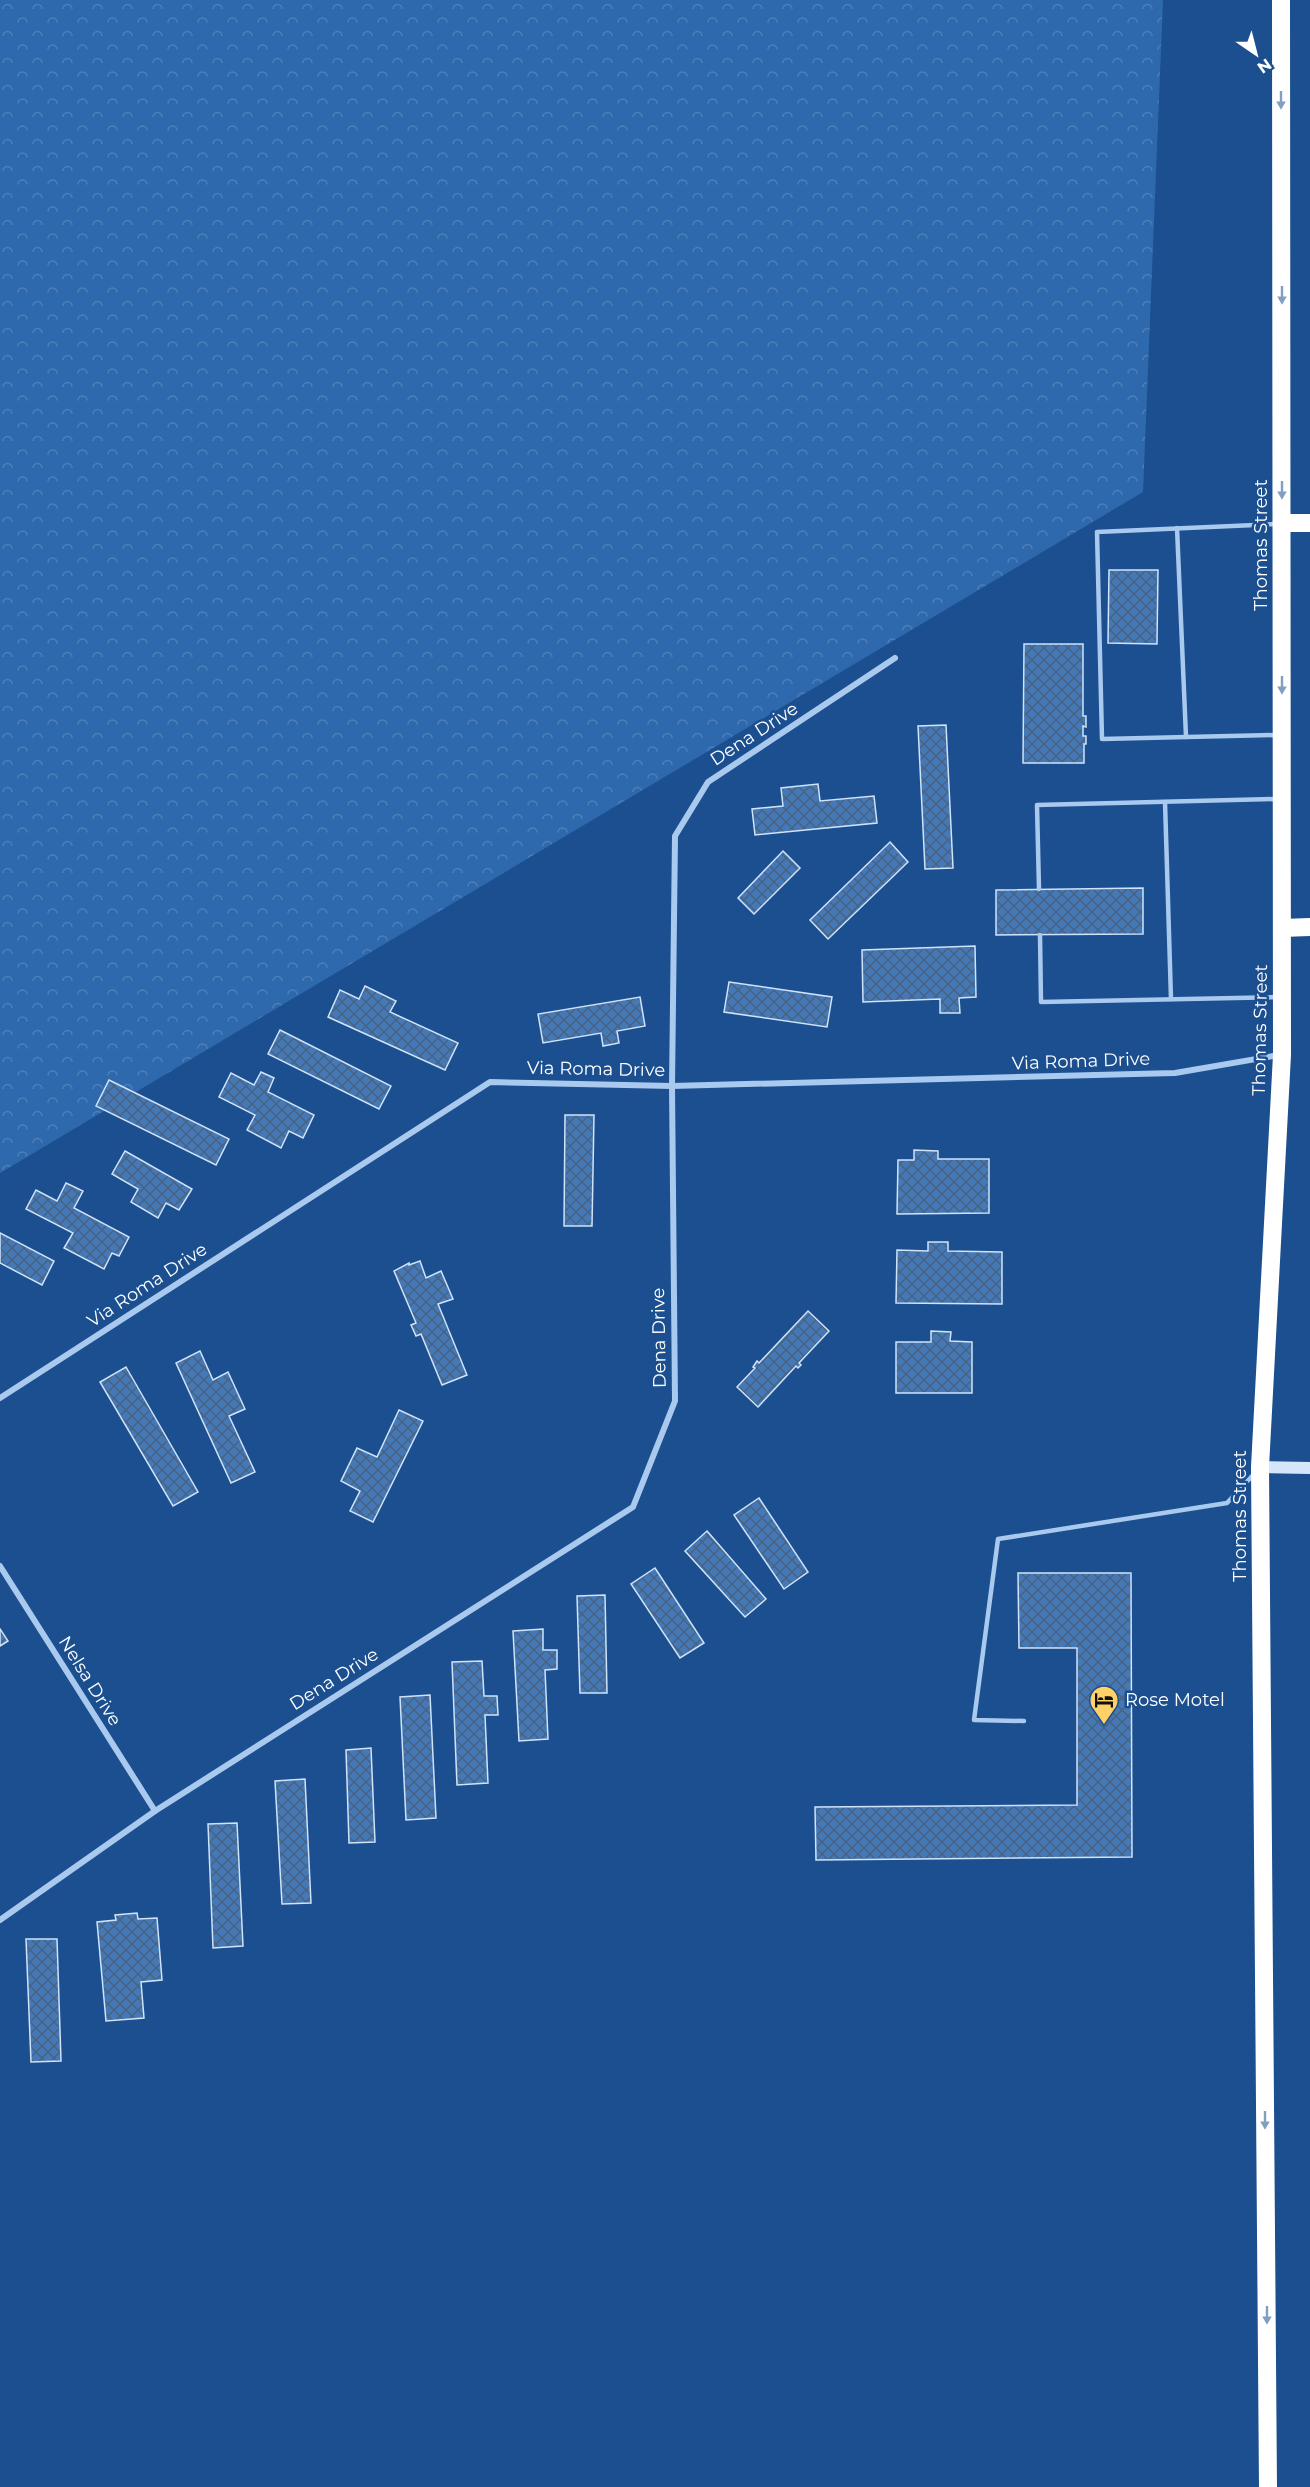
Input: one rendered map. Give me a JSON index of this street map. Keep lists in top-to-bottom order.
{
  "streets": {
    "highway": ["Thomas Street"],
    "street": ["Dena Drive", "Via Roma Drive", "Nelsa Drive"]
  },
  "crossings": [
    ["Thomas Street", "Via Roma Drive"],
    ["Dena Drive", "Via Roma Drive"],
    ["Dena Drive", "Nelsa Drive"]
  ],
  "one_way": ["Thomas Street"],
  "places": {
    "hotel": ["Rose Motel"]
  },
  "north": "bottom right"
}
